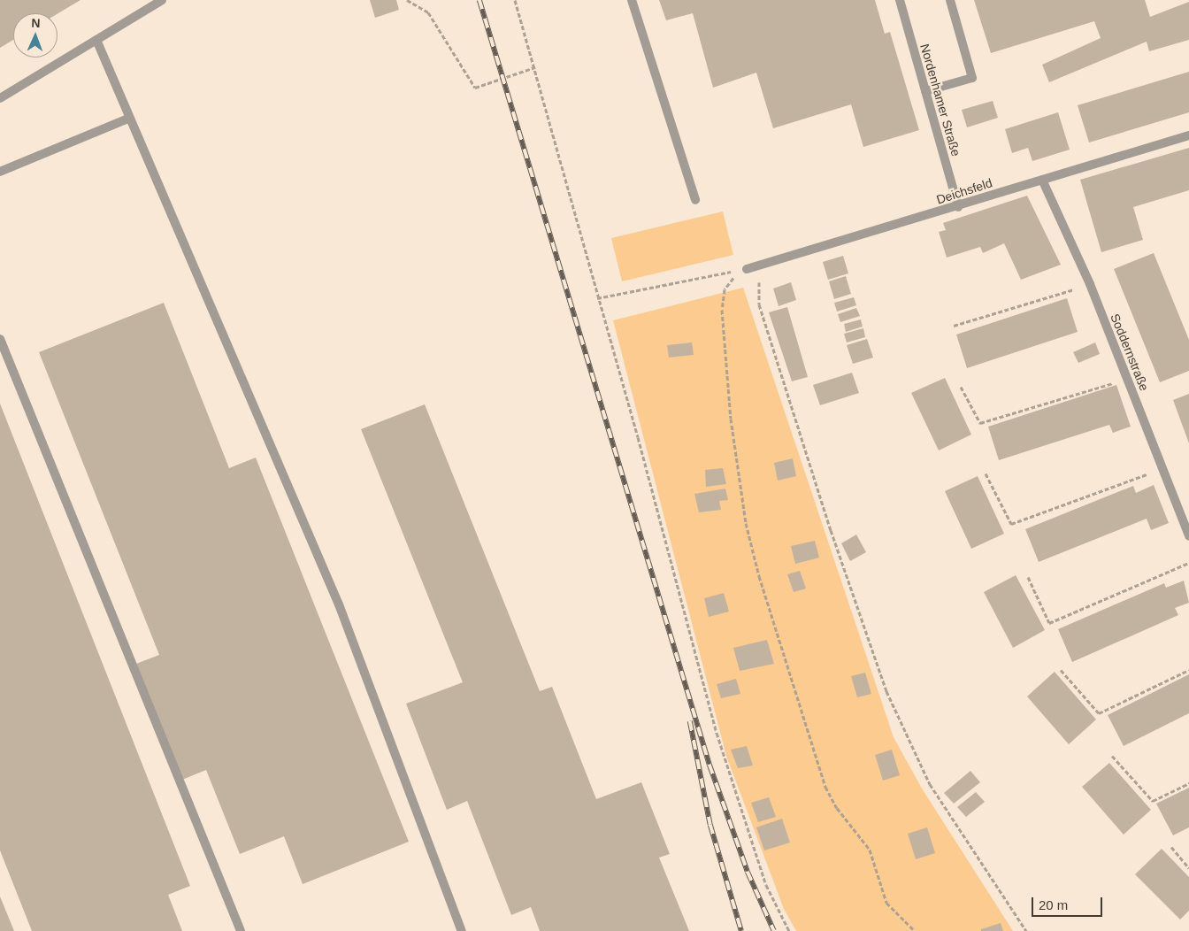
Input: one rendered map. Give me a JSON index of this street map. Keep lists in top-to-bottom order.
{
  "streets": {
    "street": ["Nordenhamer Straße", "Deichsfeld", "Soddernstraße"]
  },
  "crossings": [
    ["Nordenhamer Straße", "Deichsfeld"],
    ["Deichsfeld", "Soddernstraße"]
  ],
  "scale_bar": "20 m",
  "north": "top"
}
